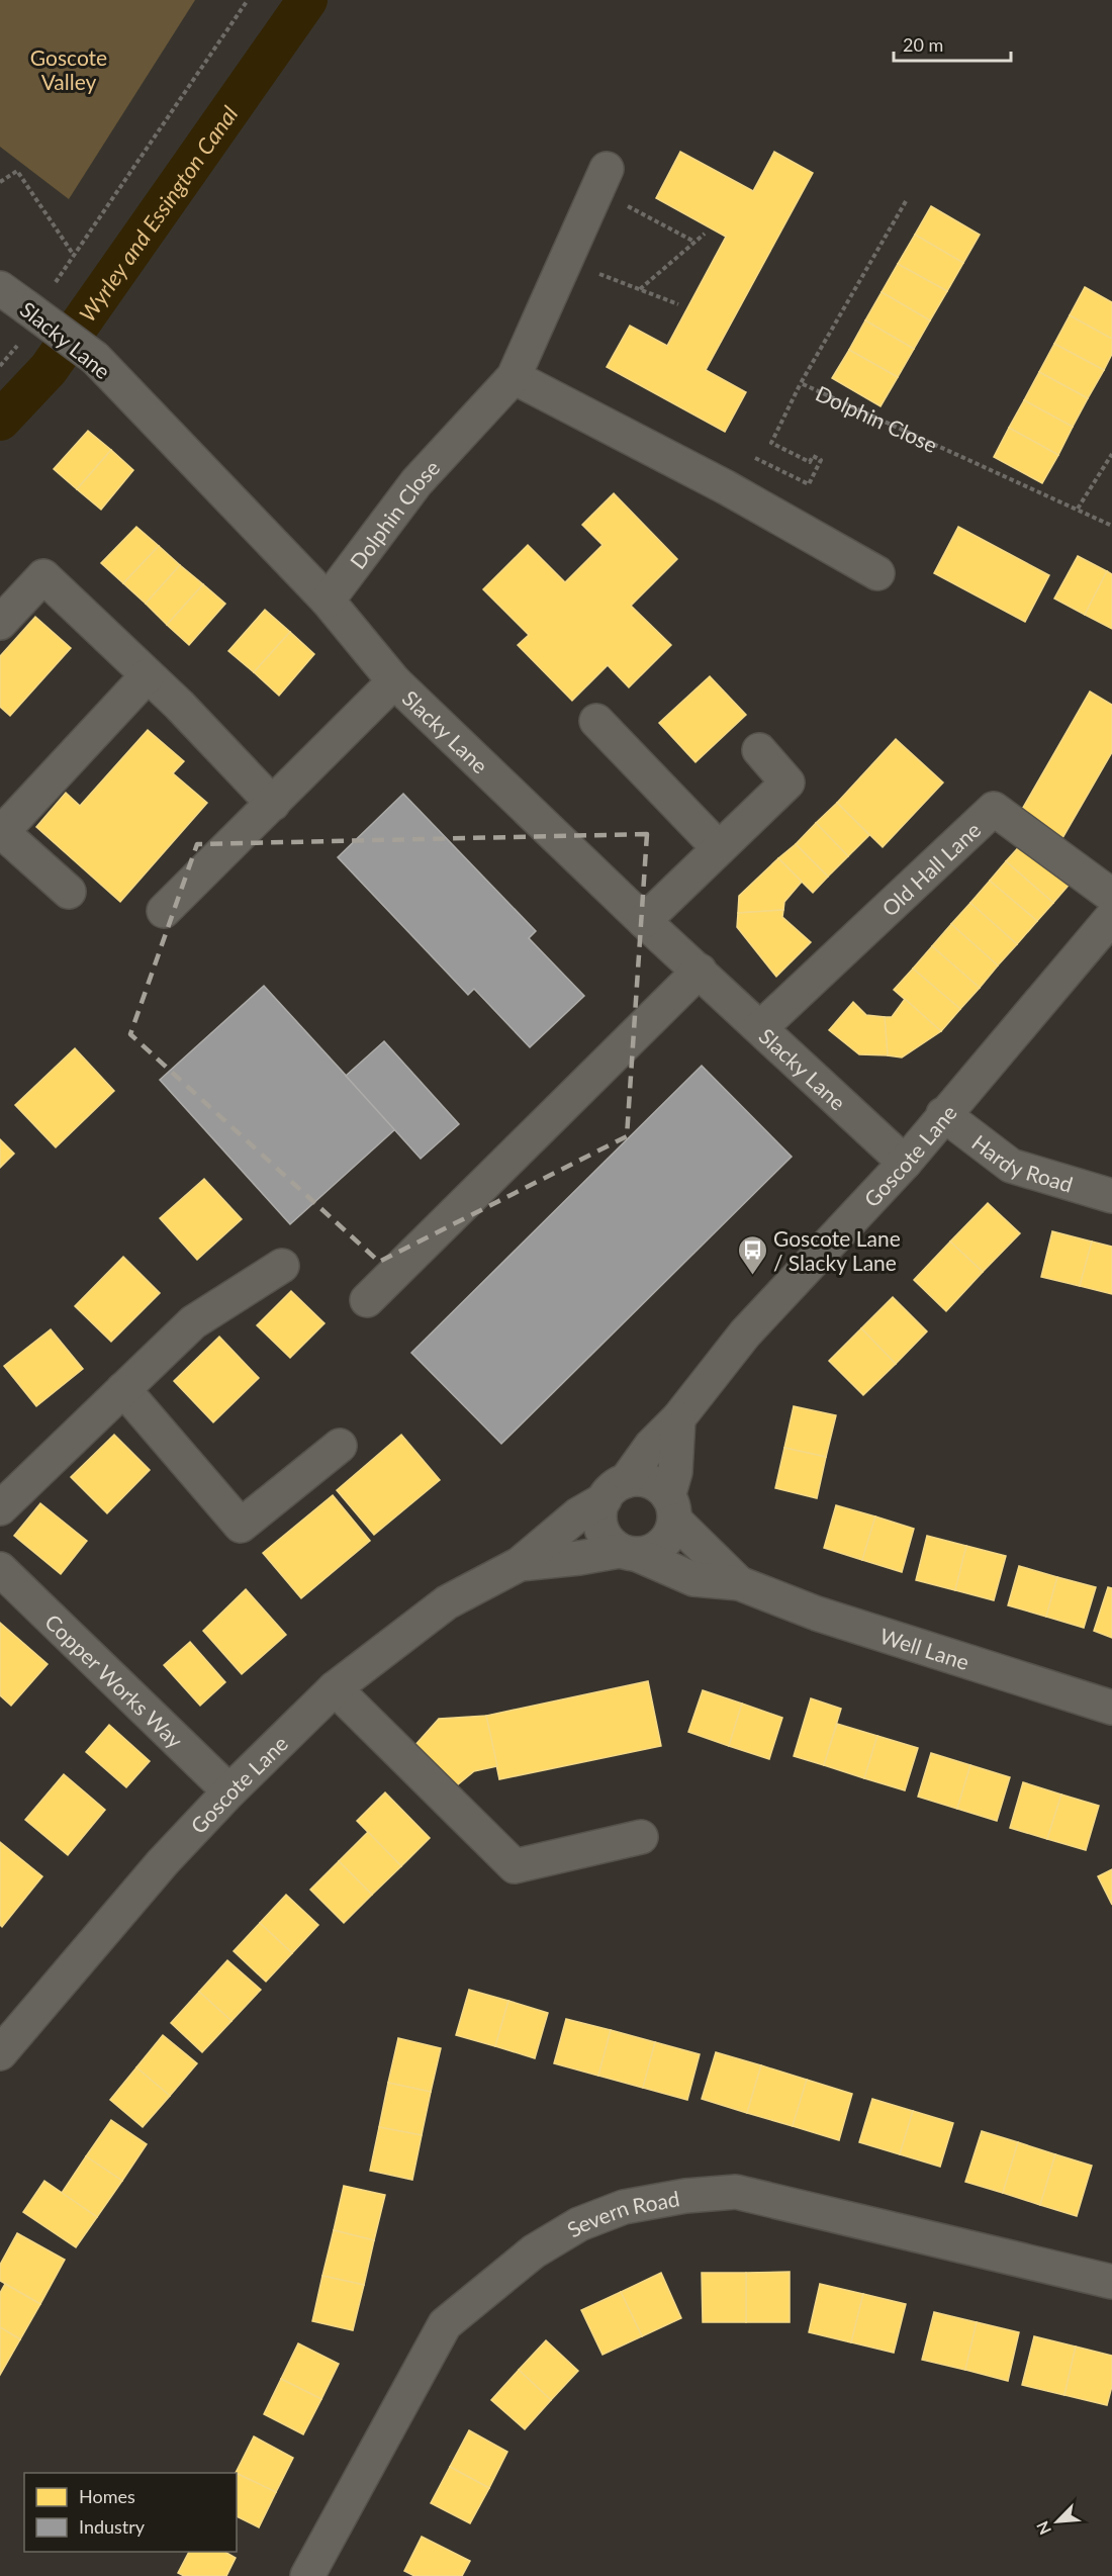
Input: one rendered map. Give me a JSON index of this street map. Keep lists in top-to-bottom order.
{
  "streets": {
    "street": [
      "Slacky Lane",
      "Dolphin Close",
      "Old Hall Lane",
      "Goscote Lane",
      "Hardy Road",
      "Well Lane",
      "Copper Works Way",
      "Severn Road"
    ]
  },
  "crossings": [
    ["Slacky Lane", "Dolphin Close"],
    ["Slacky Lane", "Old Hall Lane"],
    ["Slacky Lane", "Goscote Lane"],
    ["Goscote Lane", "Hardy Road"],
    ["Goscote Lane", "Well Lane"],
    ["Goscote Lane", "Copper Works Way"]
  ],
  "water": ["Wyrley and Essington Canal"],
  "parks": ["Goscote Valley"],
  "places": {
    "bus stop": ["Goscote Lane / Slacky Lane"]
  },
  "legend": ["Homes", "Industry"],
  "scale_bar": "20 m",
  "north": "bottom left"
}
